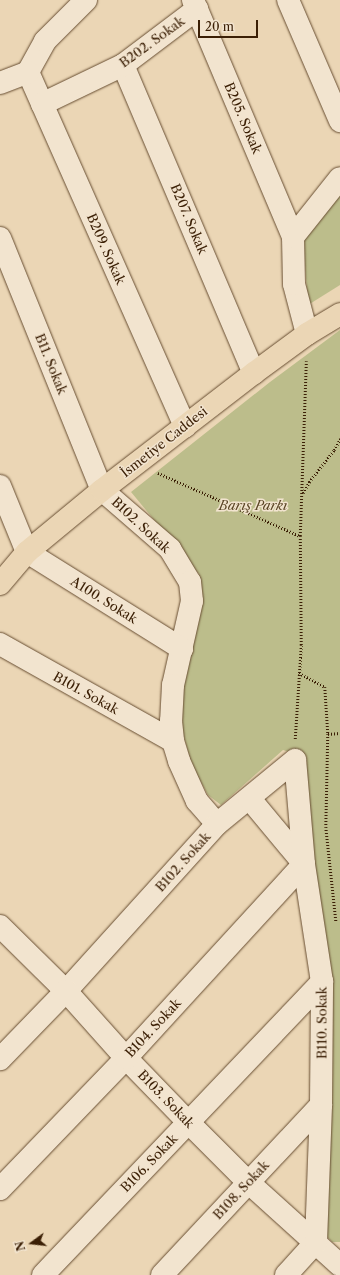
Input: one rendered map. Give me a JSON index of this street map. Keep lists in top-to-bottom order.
{
  "streets": {
    "main road": ["İsmetiye Caddesi"],
    "street": [
      "B202. Sokak",
      "B205. Sokak",
      "B207. Sokak",
      "B209. Sokak",
      "B11. Sokak",
      "B102. Sokak",
      "A100. Sokak",
      "B101. Sokak",
      "B110. Sokak",
      "B104. Sokak",
      "B103. Sokak",
      "B106. Sokak",
      "B108. Sokak"
    ]
  },
  "crossings": [
    ["B202. Sokak", "B205. Sokak"],
    ["B202. Sokak", "B207. Sokak"],
    ["B202. Sokak", "B209. Sokak"],
    ["B207. Sokak", "İsmetiye Caddesi"],
    ["B209. Sokak", "İsmetiye Caddesi"],
    ["B11. Sokak", "İsmetiye Caddesi"],
    ["B11. Sokak", "B102. Sokak"],
    ["İsmetiye Caddesi", "B102. Sokak"],
    ["İsmetiye Caddesi", "A100. Sokak"],
    ["B102. Sokak", "A100. Sokak"],
    ["B102. Sokak", "B101. Sokak"],
    ["B102. Sokak", "B103. Sokak"],
    ["B110. Sokak", "B104. Sokak"],
    ["B110. Sokak", "B103. Sokak"],
    ["B110. Sokak", "B106. Sokak"],
    ["B110. Sokak", "B108. Sokak"],
    ["B104. Sokak", "B103. Sokak"],
    ["B103. Sokak", "B106. Sokak"],
    ["B103. Sokak", "B108. Sokak"]
  ],
  "parks": ["Barış Parkı"],
  "scale_bar": "20 m",
  "north": "left"
}
